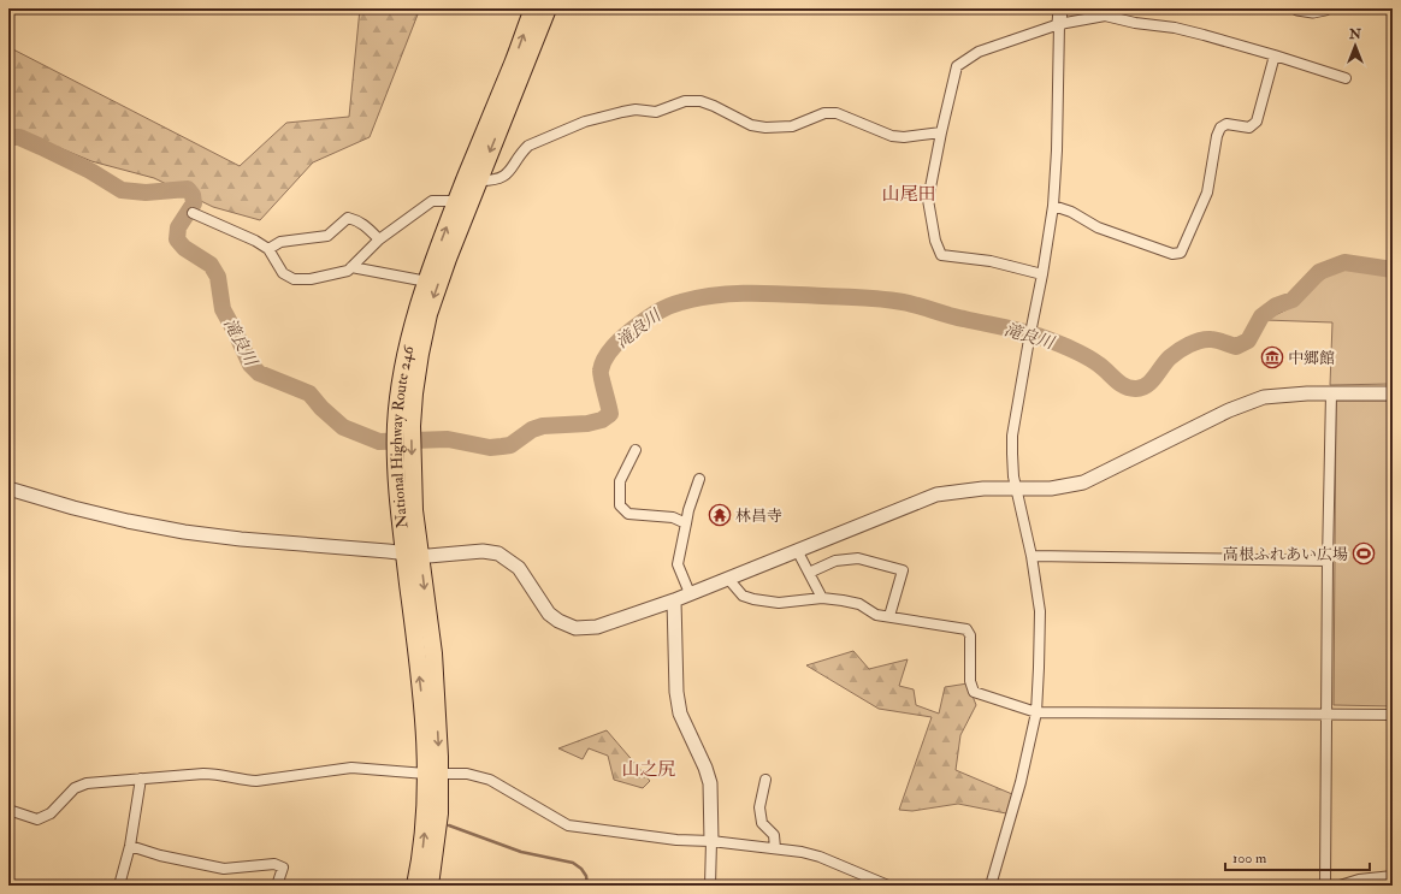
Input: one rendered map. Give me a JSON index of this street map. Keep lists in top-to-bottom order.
{
  "streets": {
    "highway": ["National Highway Route 246"]
  },
  "districts": ["山尾田", "山之尻"],
  "water": ["滝良川"],
  "places": {
    "museum": ["中郷館"],
    "temple": ["林昌寺"],
    "sports": ["高根ふれあい広場"]
  },
  "scale_bar": "100 m",
  "north": "top"
}
